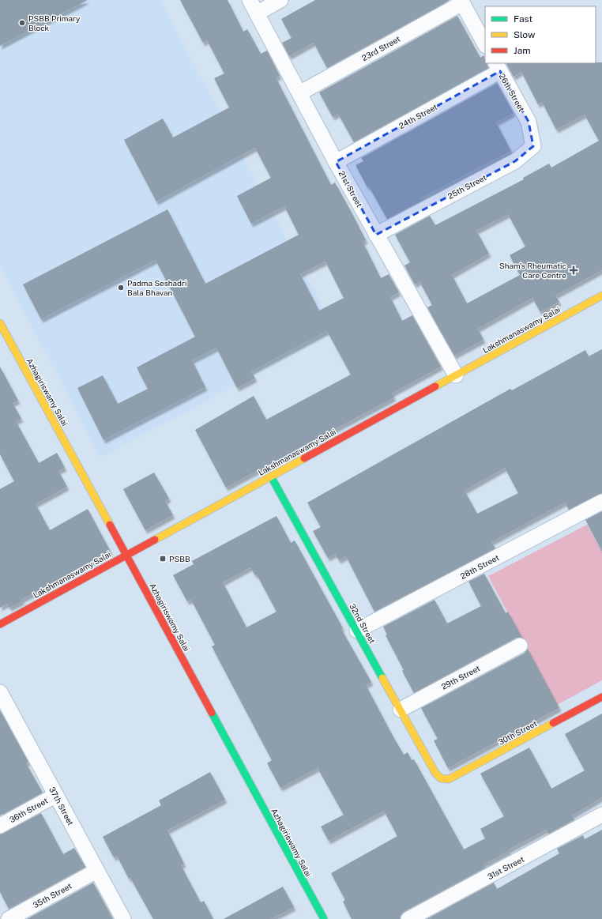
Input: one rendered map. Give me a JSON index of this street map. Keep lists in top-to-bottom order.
{
  "streets": {
    "street": [
      "23rd Street",
      "26th Street",
      "24th Street",
      "25th Street",
      "21st Street",
      "Lakshmanaswamy Salai",
      "Azhagiriswamy Salai",
      "28th Street",
      "32nd Street",
      "29th Street",
      "30th Street",
      "37th Street",
      "36th Street",
      "31st Street",
      "35th Street"
    ]
  },
  "crossings": [
    ["23rd Street", "21st Street"],
    ["26th Street", "24th Street"],
    ["26th Street", "25th Street"],
    ["24th Street", "21st Street"],
    ["25th Street", "21st Street"],
    ["21st Street", "Lakshmanaswamy Salai"],
    ["Lakshmanaswamy Salai", "Azhagiriswamy Salai"],
    ["Lakshmanaswamy Salai", "32nd Street"],
    ["28th Street", "32nd Street"],
    ["32nd Street", "29th Street"],
    ["32nd Street", "30th Street"],
    ["37th Street", "36th Street"],
    ["37th Street", "35th Street"]
  ],
  "places": {
    "other": ["PSBB Primary Block", "Padma Seshadri Bala Bhavan"],
    "health": ["Sham's Rheumatic Care Centre"],
    "transit": ["PSBB"]
  },
  "legend": ["Fast", "Slow", "Jam"]
}
